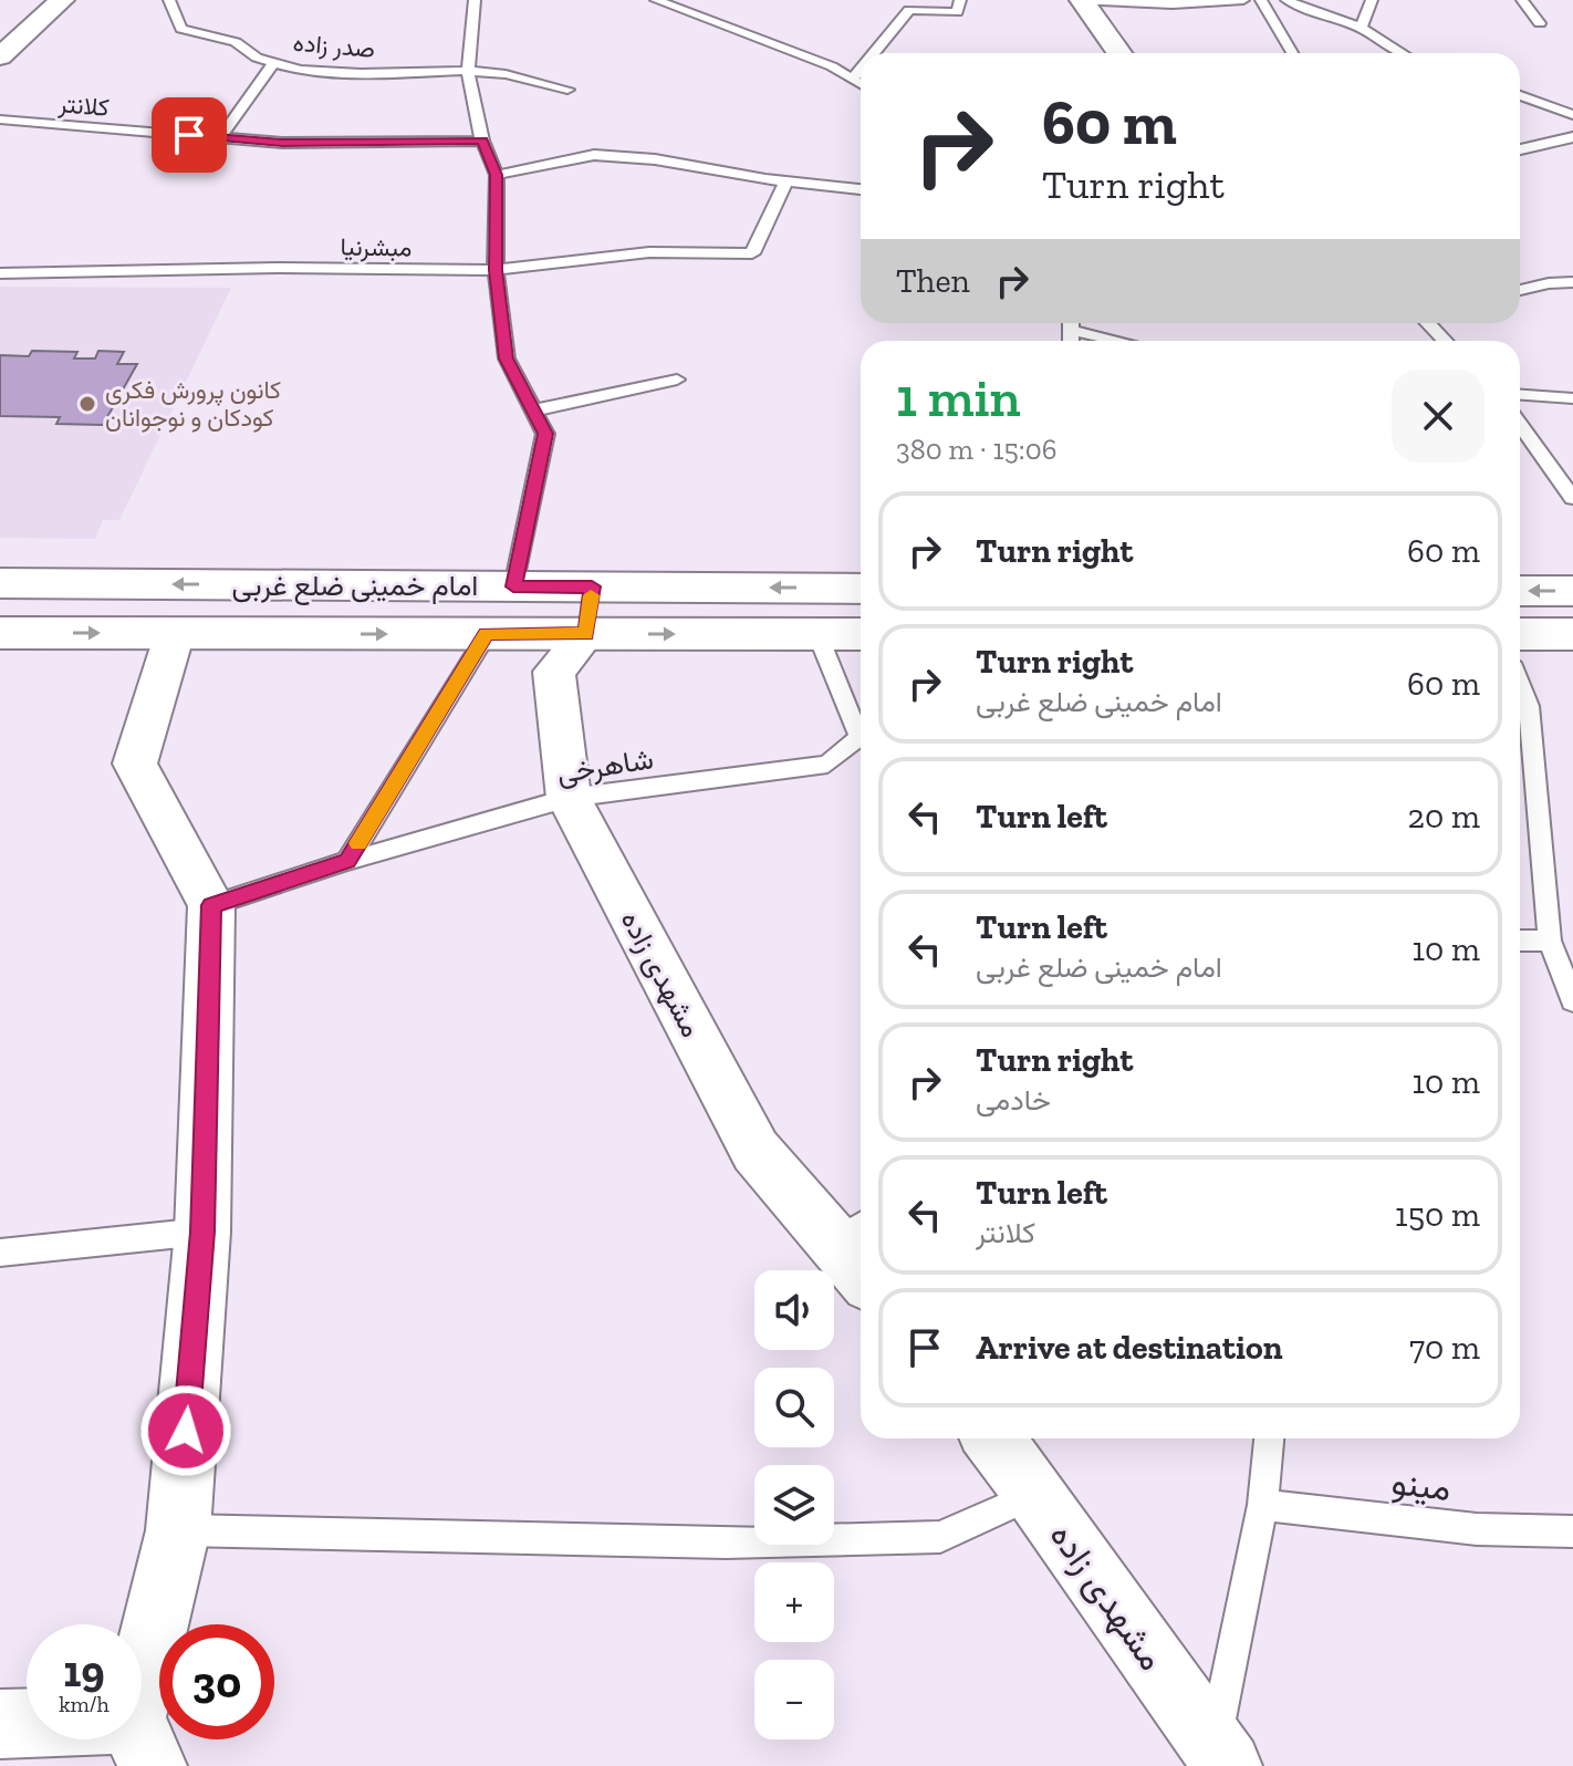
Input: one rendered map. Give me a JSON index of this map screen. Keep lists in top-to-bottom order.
{
  "streets": {
    "main road": ["امام خمینی ضلع غربی"],
    "street": ["مشهدی زاده"],
    "lane": [
      "صدر زاده",
      "کلانتر",
      "مبشرنیا",
      "شاهرخی",
      "مینو"
    ]
  },
  "crossings": [
    ["امام خمینی ضلع غربی", "مشهدی زاده"],
    ["شاهرخی", "مشهدی زاده"]
  ],
  "places": ["کانون پرورش فکری کودکان و نوجوانان"],
  "page": {
    "turn": ["60 m", "Turn right"],
    "then": "Then",
    "heading": ["1 min", "380 m · 15:06"],
    "list": [
      {
        "name": "Turn right",
        "value": "60 m"
      },
      {
        "name": "Turn right",
        "note": "امام خمینی ضلع غربی",
        "value": "60 m"
      },
      {
        "name": "Turn left",
        "value": "20 m"
      },
      {
        "name": "Turn left",
        "note": "امام خمینی ضلع غربی",
        "value": "10 m"
      },
      {
        "name": "Turn right",
        "note": "خادمی",
        "value": "10 m"
      },
      {
        "name": "Turn left",
        "note": "کلانتر",
        "value": "150 m"
      },
      {
        "name": "Arrive at destination",
        "value": "70 m"
      }
    ],
    "map_buttons": ["+", "−"],
    "speed": "19 km/h",
    "limit": "30"
  }
}
